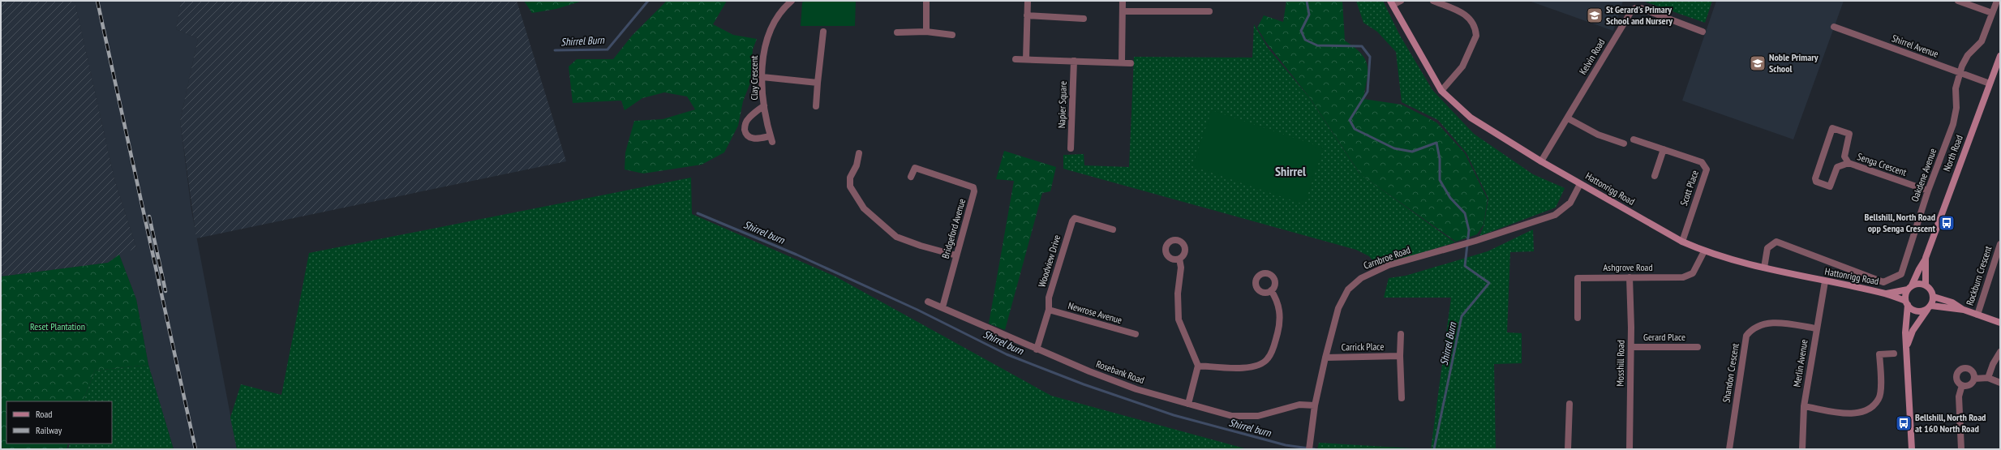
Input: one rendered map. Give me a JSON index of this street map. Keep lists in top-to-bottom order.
{
  "streets": {
    "street": [
      "Shirrel Avenue",
      "Kelvin Road",
      "Clay Crescent",
      "Napier Square",
      "North Road",
      "Senga Crescent",
      "Oakdene Avenue",
      "Scott Place",
      "Hattonrigg Road",
      "Bridgeford Avenue",
      "Carnbroe Road",
      "Woodview Drive",
      "Ashgrove Road",
      "Rockburn Crescent",
      "Newrose Avenue",
      "Gerard Place",
      "Carrick Place",
      "Mosshill Road",
      "Merlin Avenue",
      "Rosebank Road",
      "Shandon Crescent"
    ]
  },
  "crossings": [
    ["Shirrel Avenue", "North Road"],
    ["Shirrel Avenue", "Oakdene Avenue"],
    ["Kelvin Road", "Hattonrigg Road"],
    ["North Road", "Hattonrigg Road"],
    ["Senga Crescent", "Oakdene Avenue"],
    ["Oakdene Avenue", "Hattonrigg Road"],
    ["Scott Place", "Hattonrigg Road"],
    ["Hattonrigg Road", "Carnbroe Road"],
    ["Hattonrigg Road", "Ashgrove Road"],
    ["Hattonrigg Road", "Merlin Avenue"],
    ["Bridgeford Avenue", "Rosebank Road"],
    ["Carnbroe Road", "Carrick Place"],
    ["Carnbroe Road", "Rosebank Road"],
    ["Woodview Drive", "Newrose Avenue"],
    ["Woodview Drive", "Rosebank Road"],
    ["Ashgrove Road", "Mosshill Road"],
    ["Gerard Place", "Mosshill Road"],
    ["Merlin Avenue", "Shandon Crescent"]
  ],
  "districts": ["Shirrel"],
  "water": ["Shirrel Burn", "Shirrel burn"],
  "parks": ["Reset Plantation"],
  "places": {
    "school or university": ["St Gerard's Primary School and Nursery", "Noble Primary School"],
    "bus stop": ["Bellshill, North Road opp Senga Crescent", "Bellshill, North Road at 160 North Road"]
  },
  "legend": ["Road", "Railway"]
}
